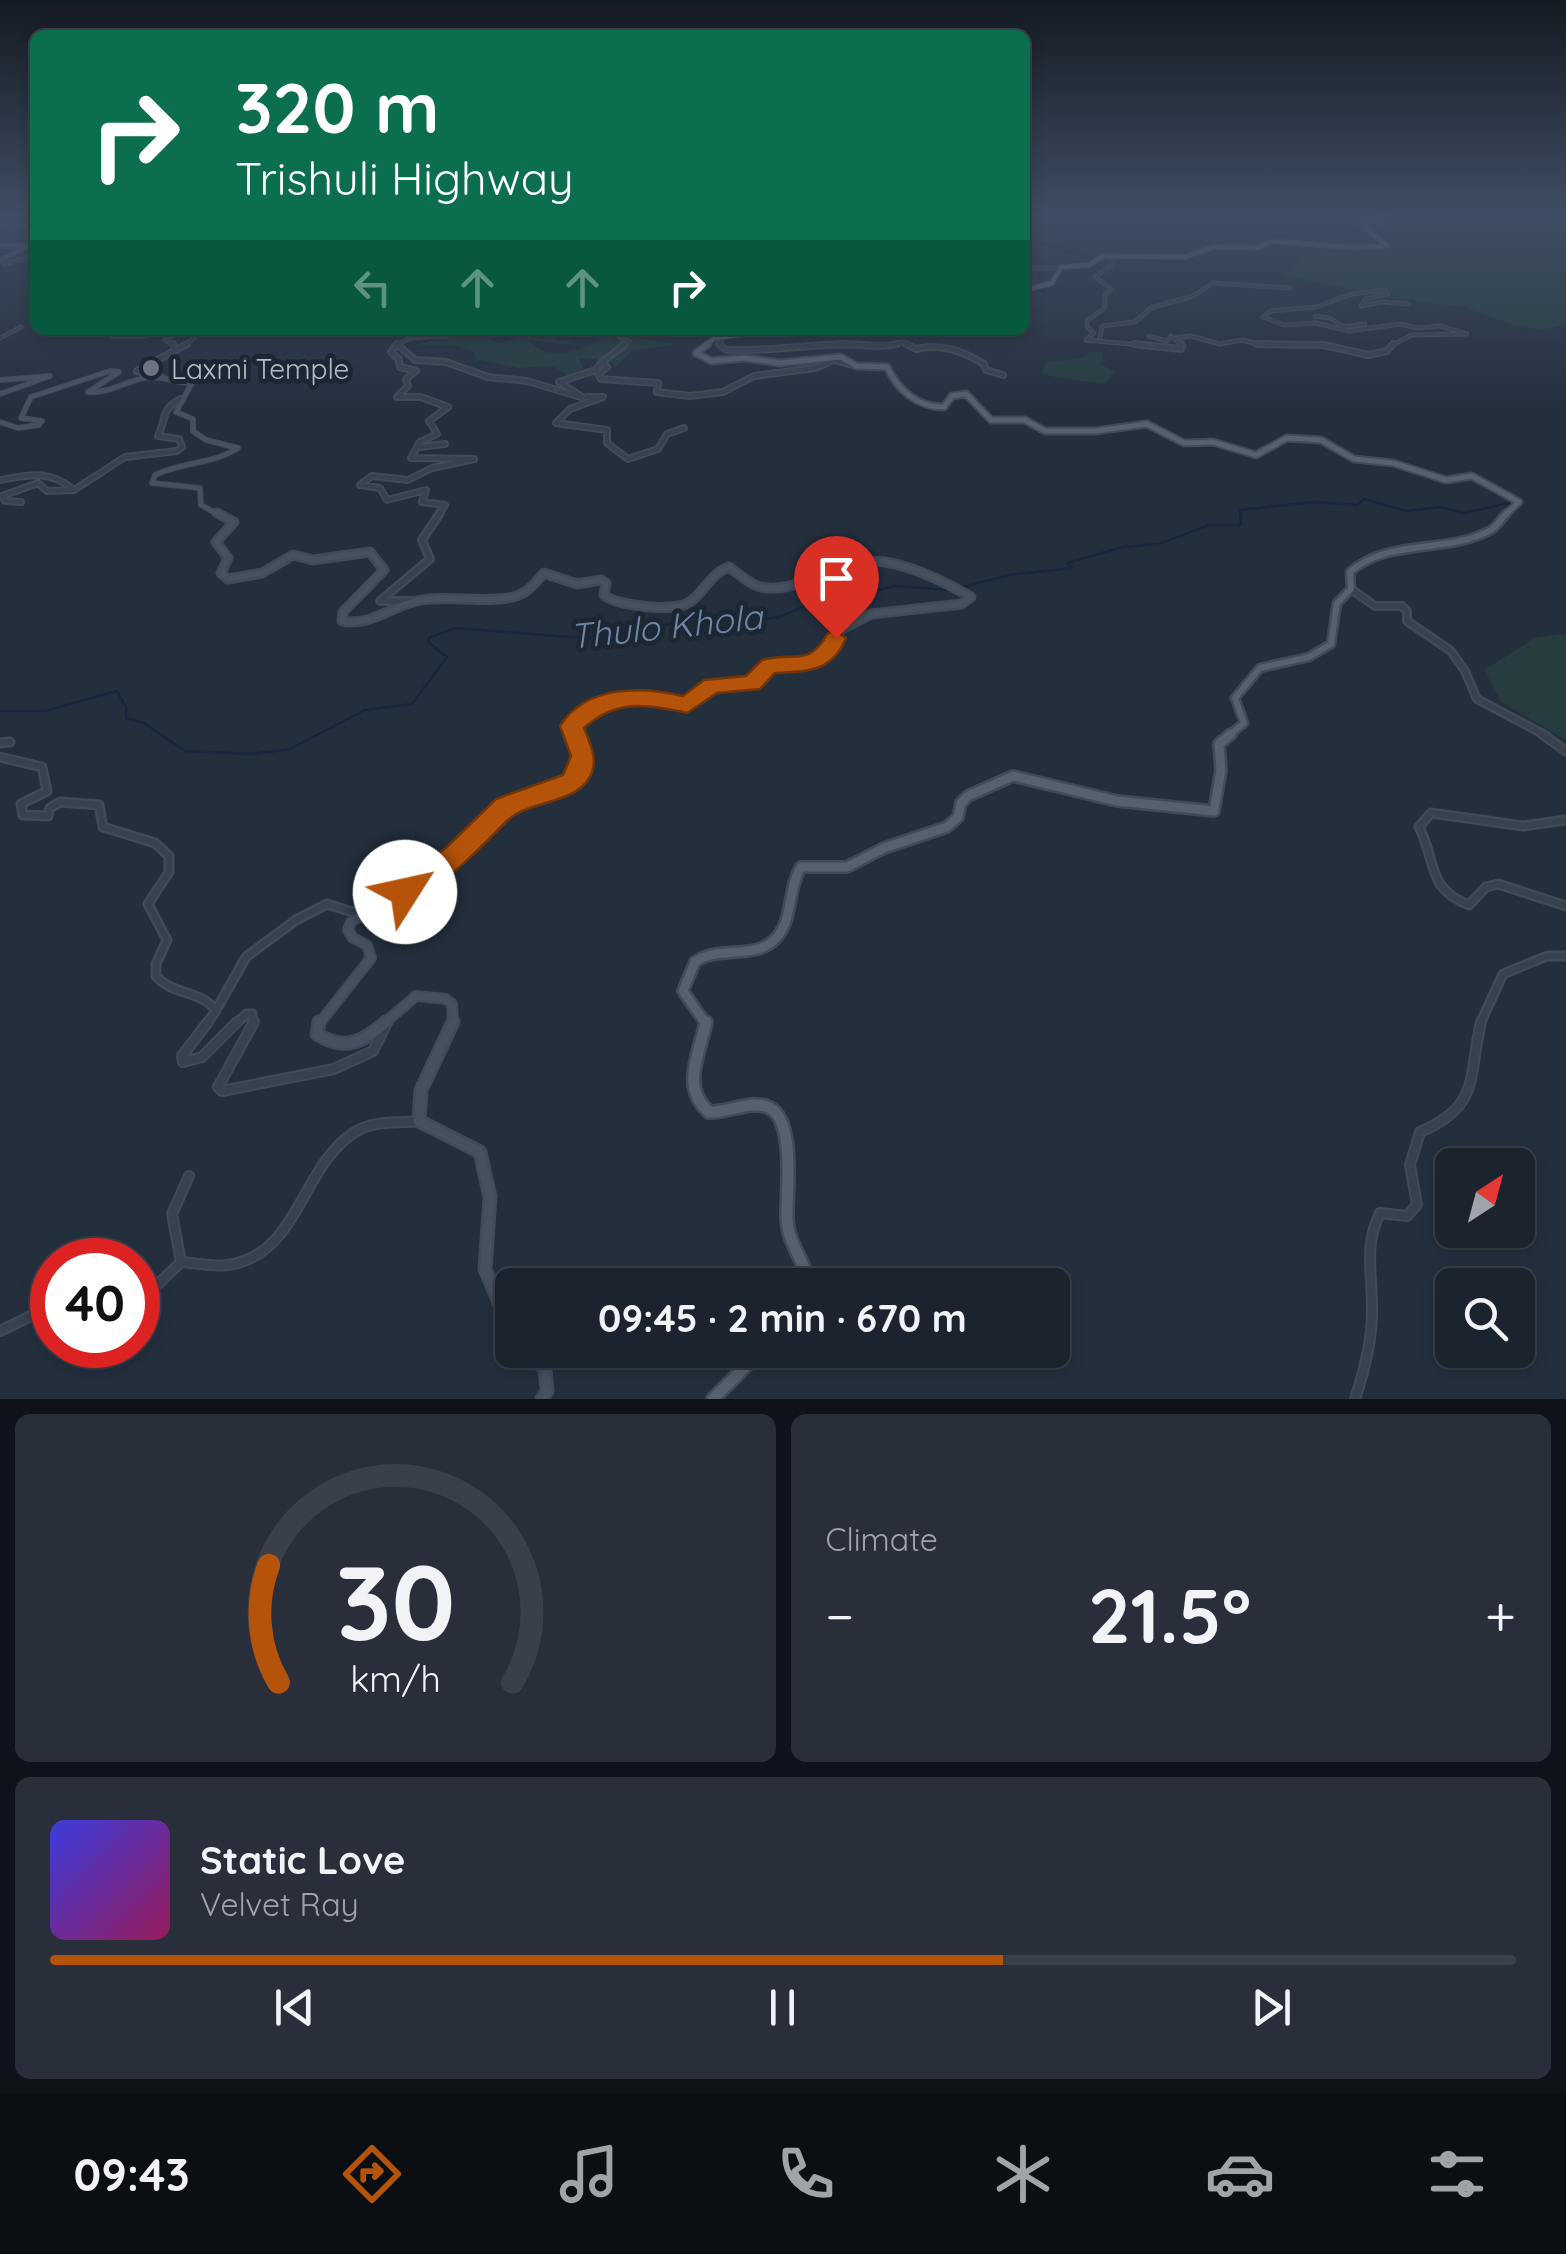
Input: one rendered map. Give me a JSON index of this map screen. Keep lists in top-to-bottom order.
{
  "water": ["Thulo Khola"],
  "places": ["Laxmi Temple"],
  "north": "top right",
  "page": {
    "turn": ["320 m", "Trishuli Highway"],
    "limit": "40",
    "trip": "09:45 · 2 min · 670 m",
    "tile": "Climate",
    "heat": ["−", "21.5°", "+"],
    "song": ["Static Love", "Velvet Ray"],
    "tabs": "09:43",
    "gauge": ["30", "km/h"]
  }
}
